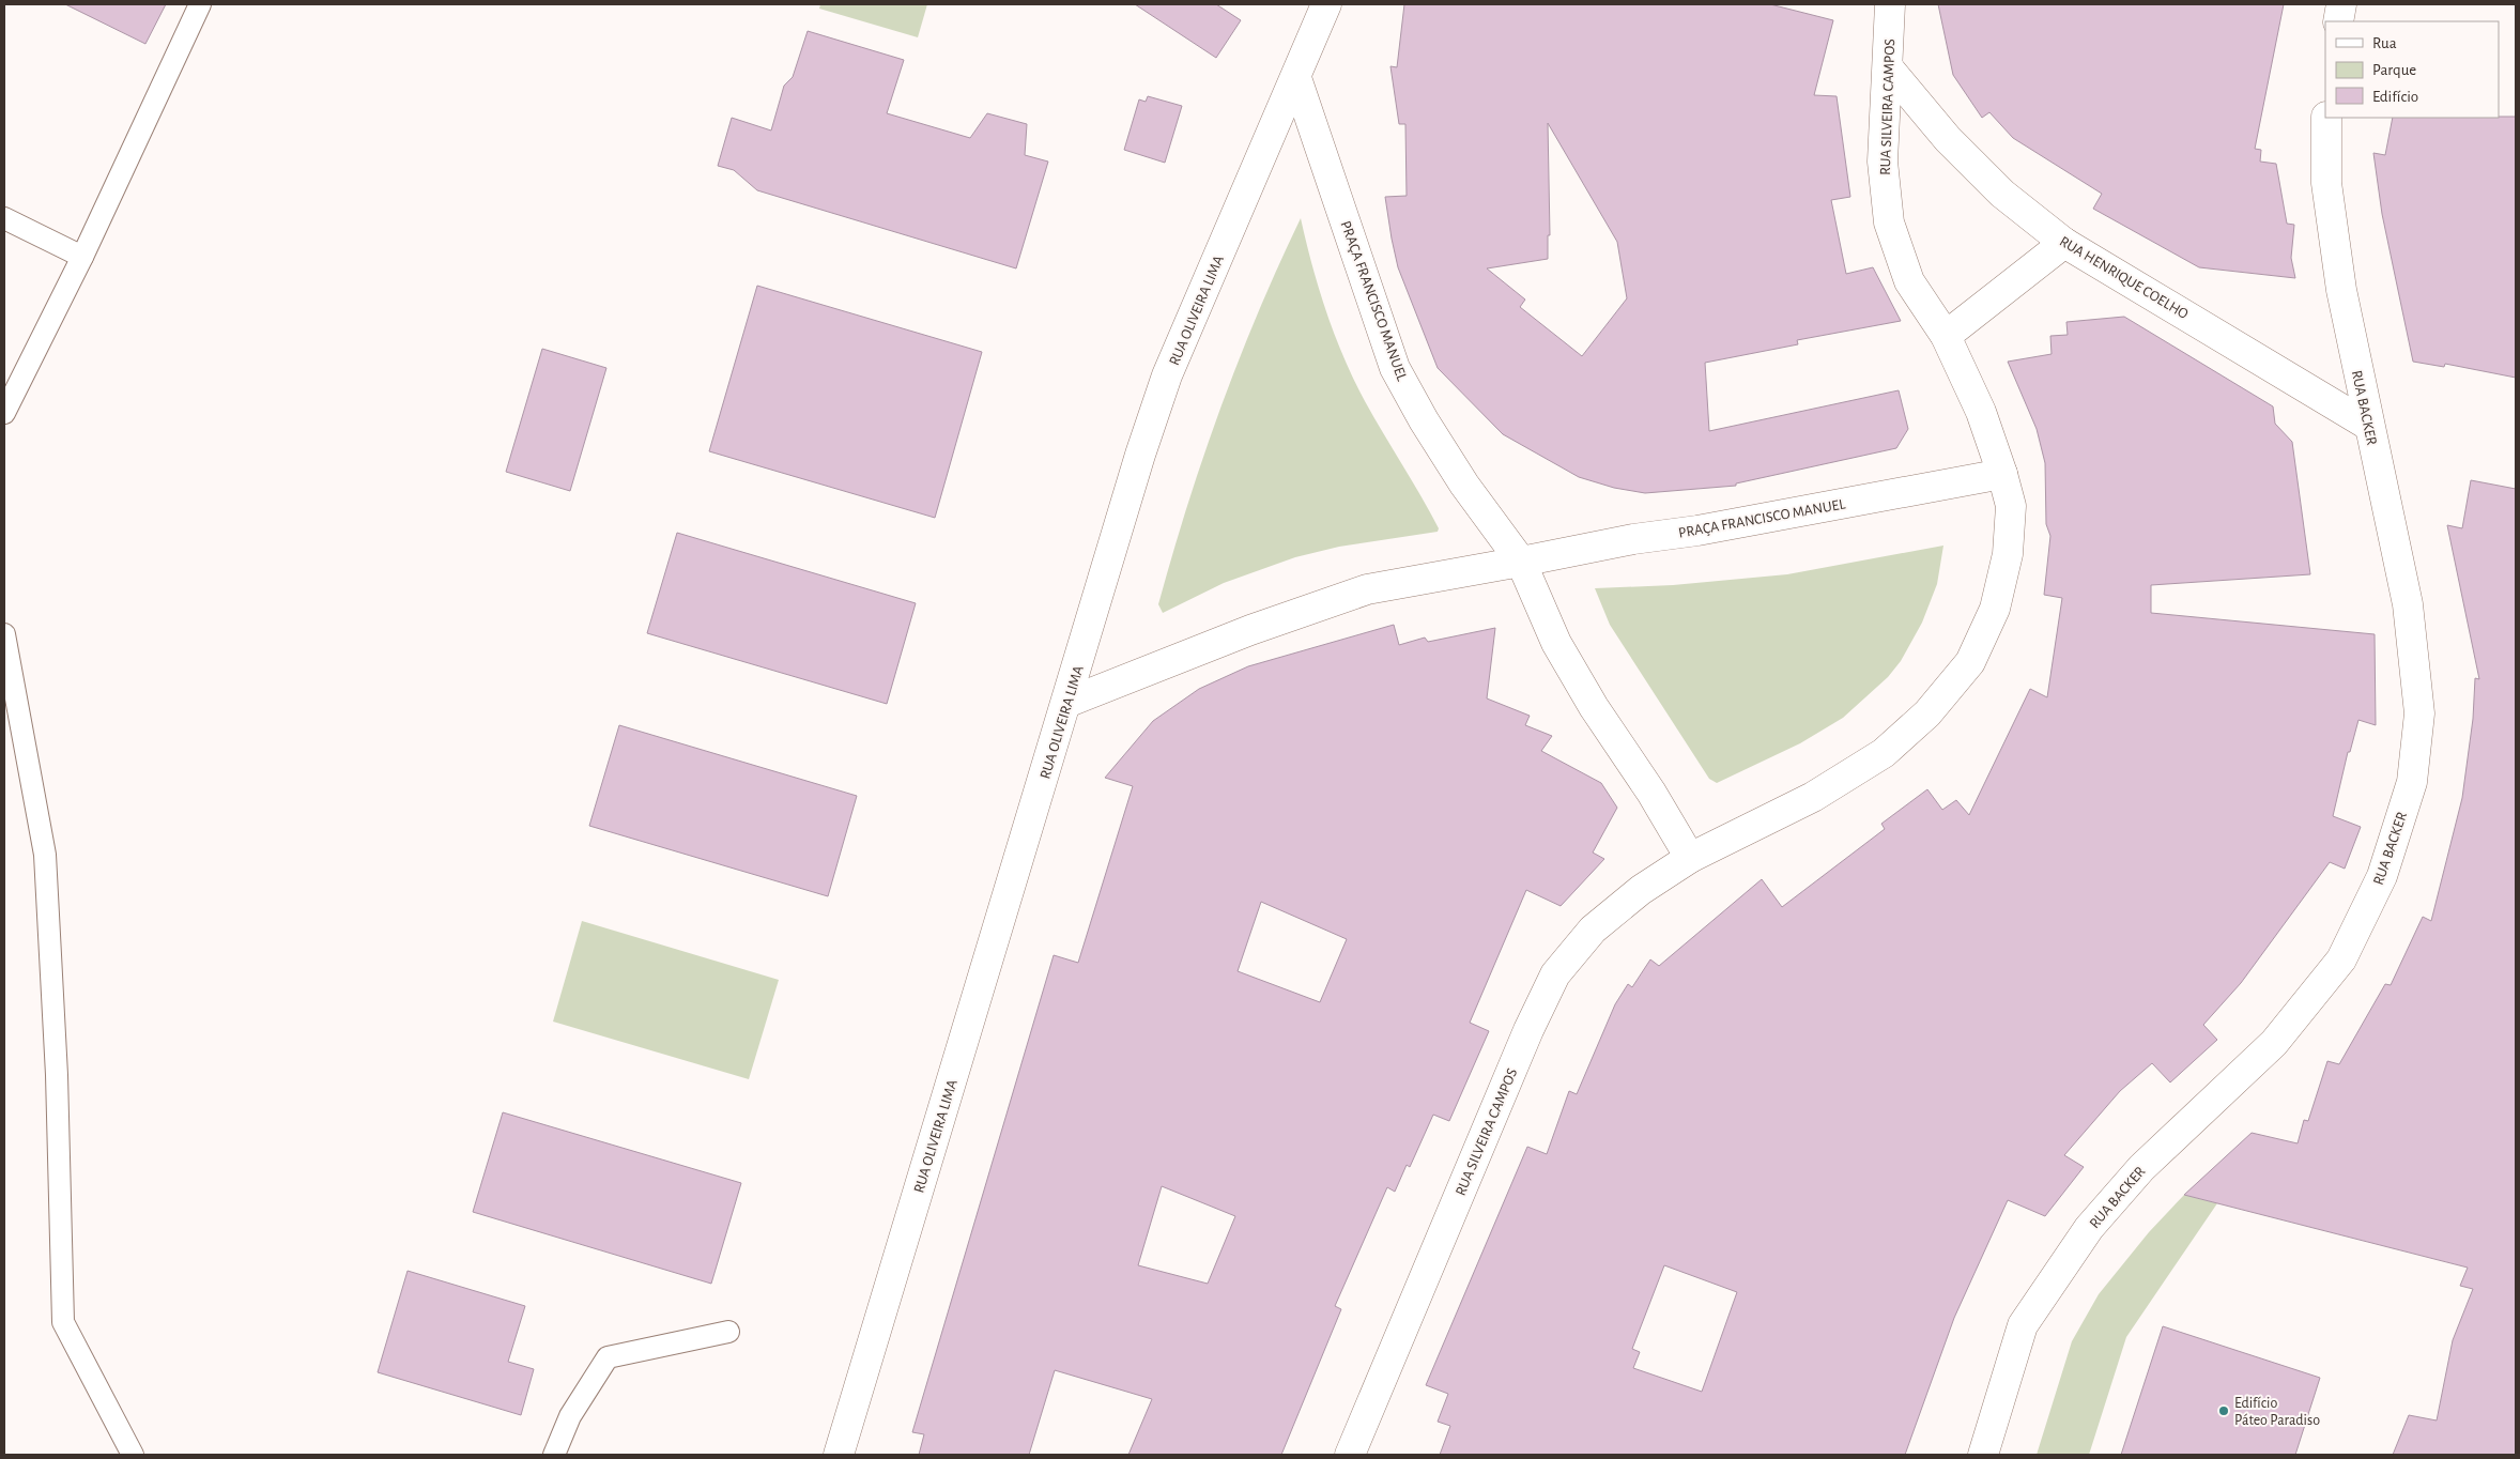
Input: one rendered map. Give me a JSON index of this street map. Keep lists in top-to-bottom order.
{
  "streets": {
    "street": [
      "RUA SILVEIRA CAMPOS",
      "RUA HENRIQUE COELHO",
      "PRAÇA FRANCISCO MANUEL",
      "RUA OLIVEIRA LIMA",
      "RUA BACKER"
    ]
  },
  "crossings": [
    ["RUA SILVEIRA CAMPOS", "RUA HENRIQUE COELHO"],
    ["RUA SILVEIRA CAMPOS", "PRAÇA FRANCISCO MANUEL"],
    ["RUA HENRIQUE COELHO", "RUA BACKER"],
    ["PRAÇA FRANCISCO MANUEL", "RUA OLIVEIRA LIMA"]
  ],
  "places": ["Edifício Páteo Paradiso"],
  "legend": ["Rua", "Parque", "Edifício"]
}
